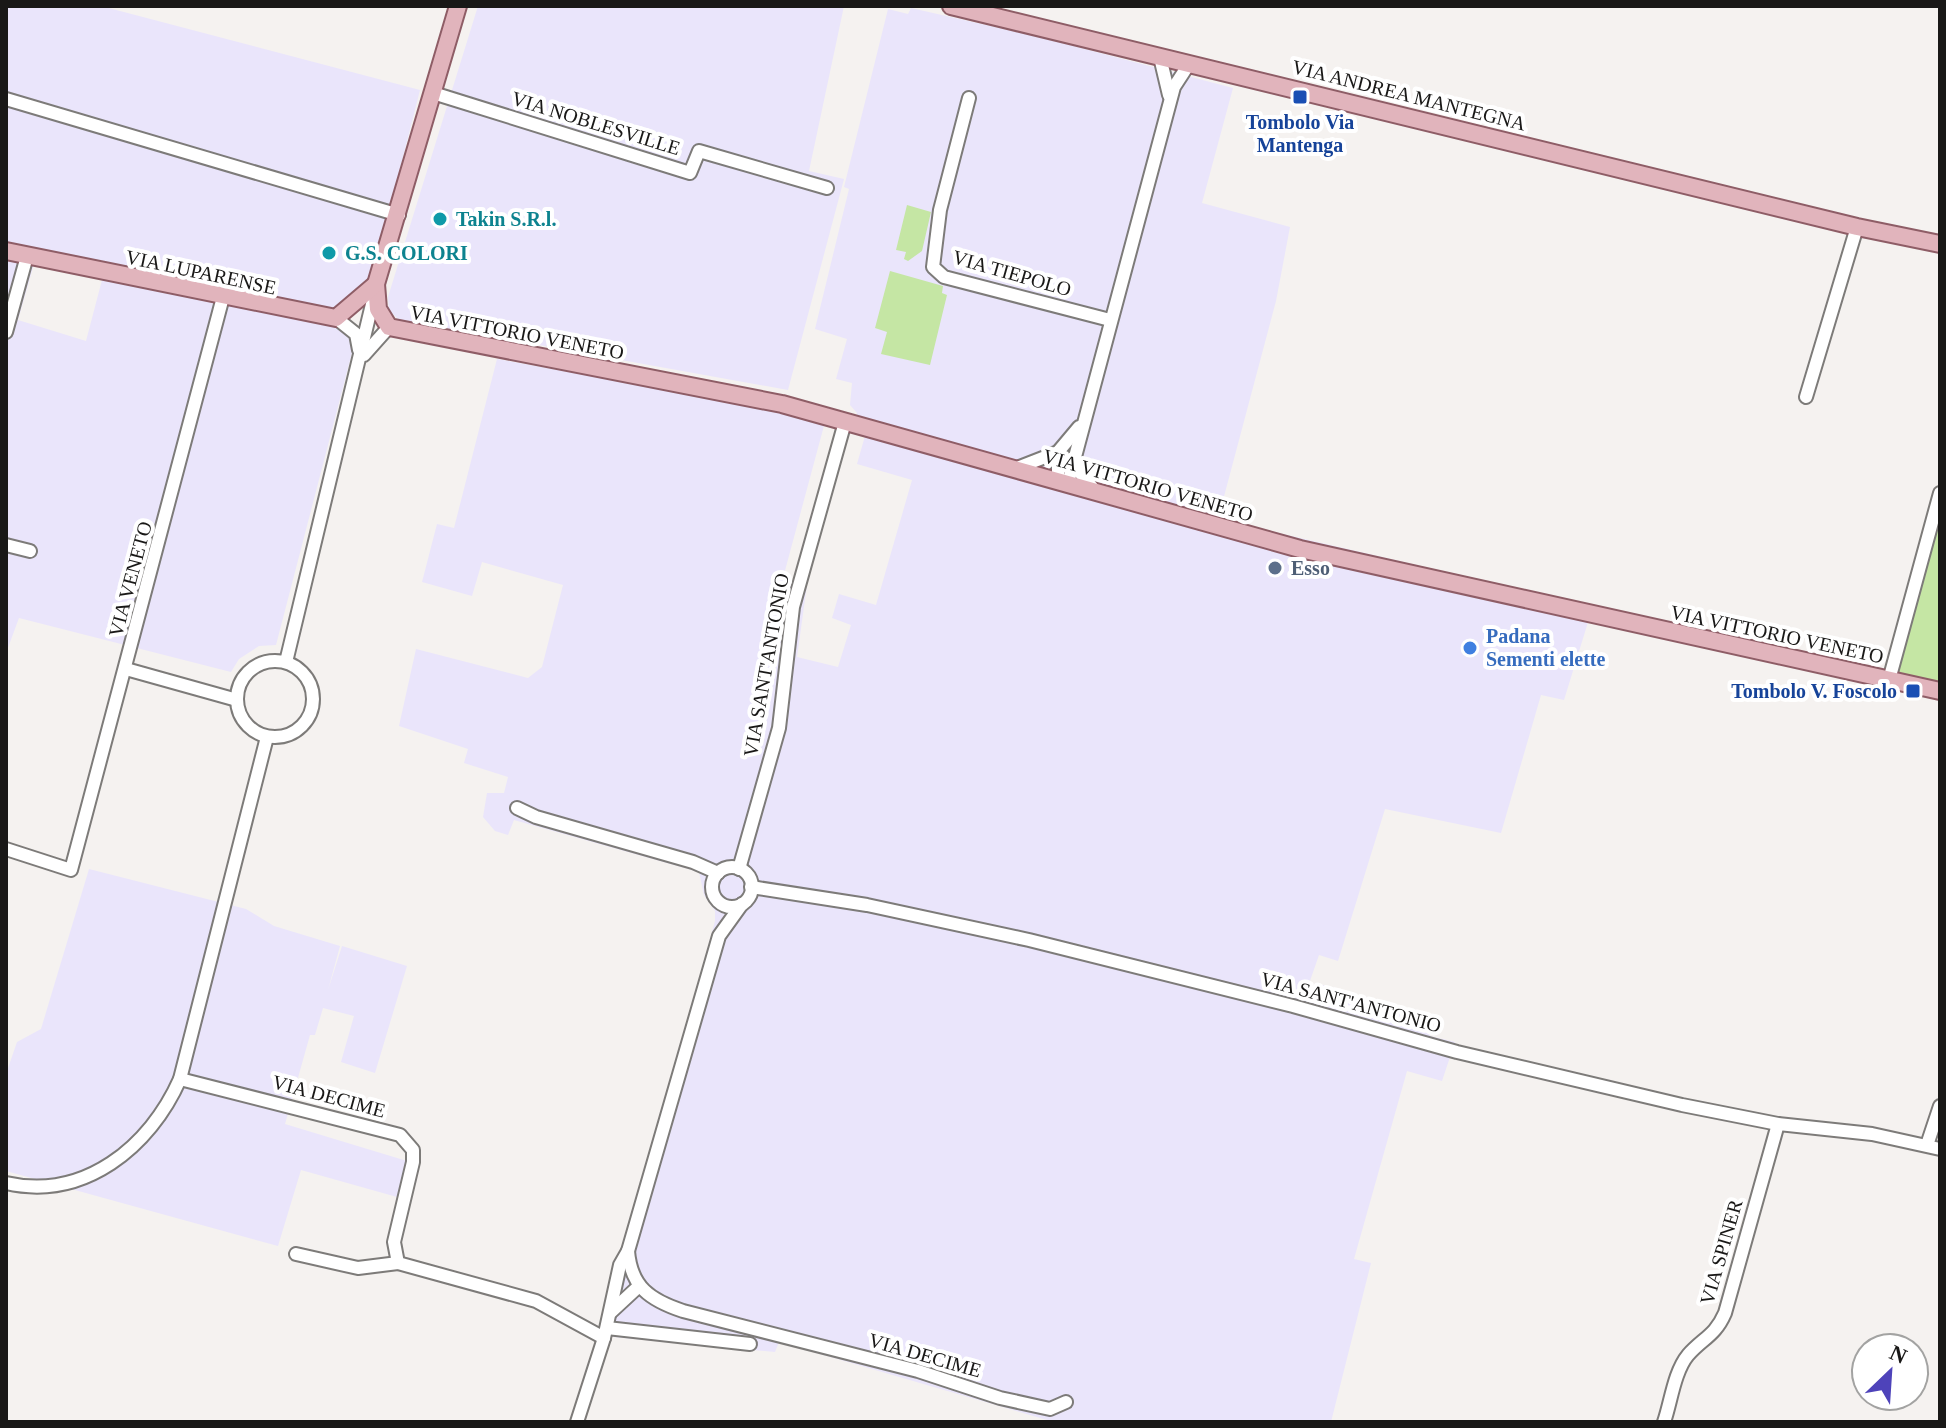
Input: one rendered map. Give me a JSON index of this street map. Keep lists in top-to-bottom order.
{
  "streets": {
    "main road": ["VIA ANDREA MANTEGNA", "VIA LUPARENSE", "VIA VITTORIO VENETO"],
    "street": [
      "VIA NOBLESVILLE",
      "VIA TIEPOLO",
      "VIA VENETO",
      "VIA SANT'ANTONIO",
      "VIA DECIME",
      "VIA SPINER"
    ]
  },
  "crossings": [
    ["VIA LUPARENSE", "VIA VENETO"],
    ["VIA VITTORIO VENETO", "VIA SANT'ANTONIO"],
    ["VIA SANT'ANTONIO", "VIA SPINER"]
  ],
  "places": {
    "transit": ["Tombolo Via Mantenga", "Tombolo V. Foscolo"],
    "other": [
      "Takin S.R.l.",
      "G.S. COLORI",
      "Esso",
      "Padana Sementi elette"
    ]
  },
  "north": "top right"
}
